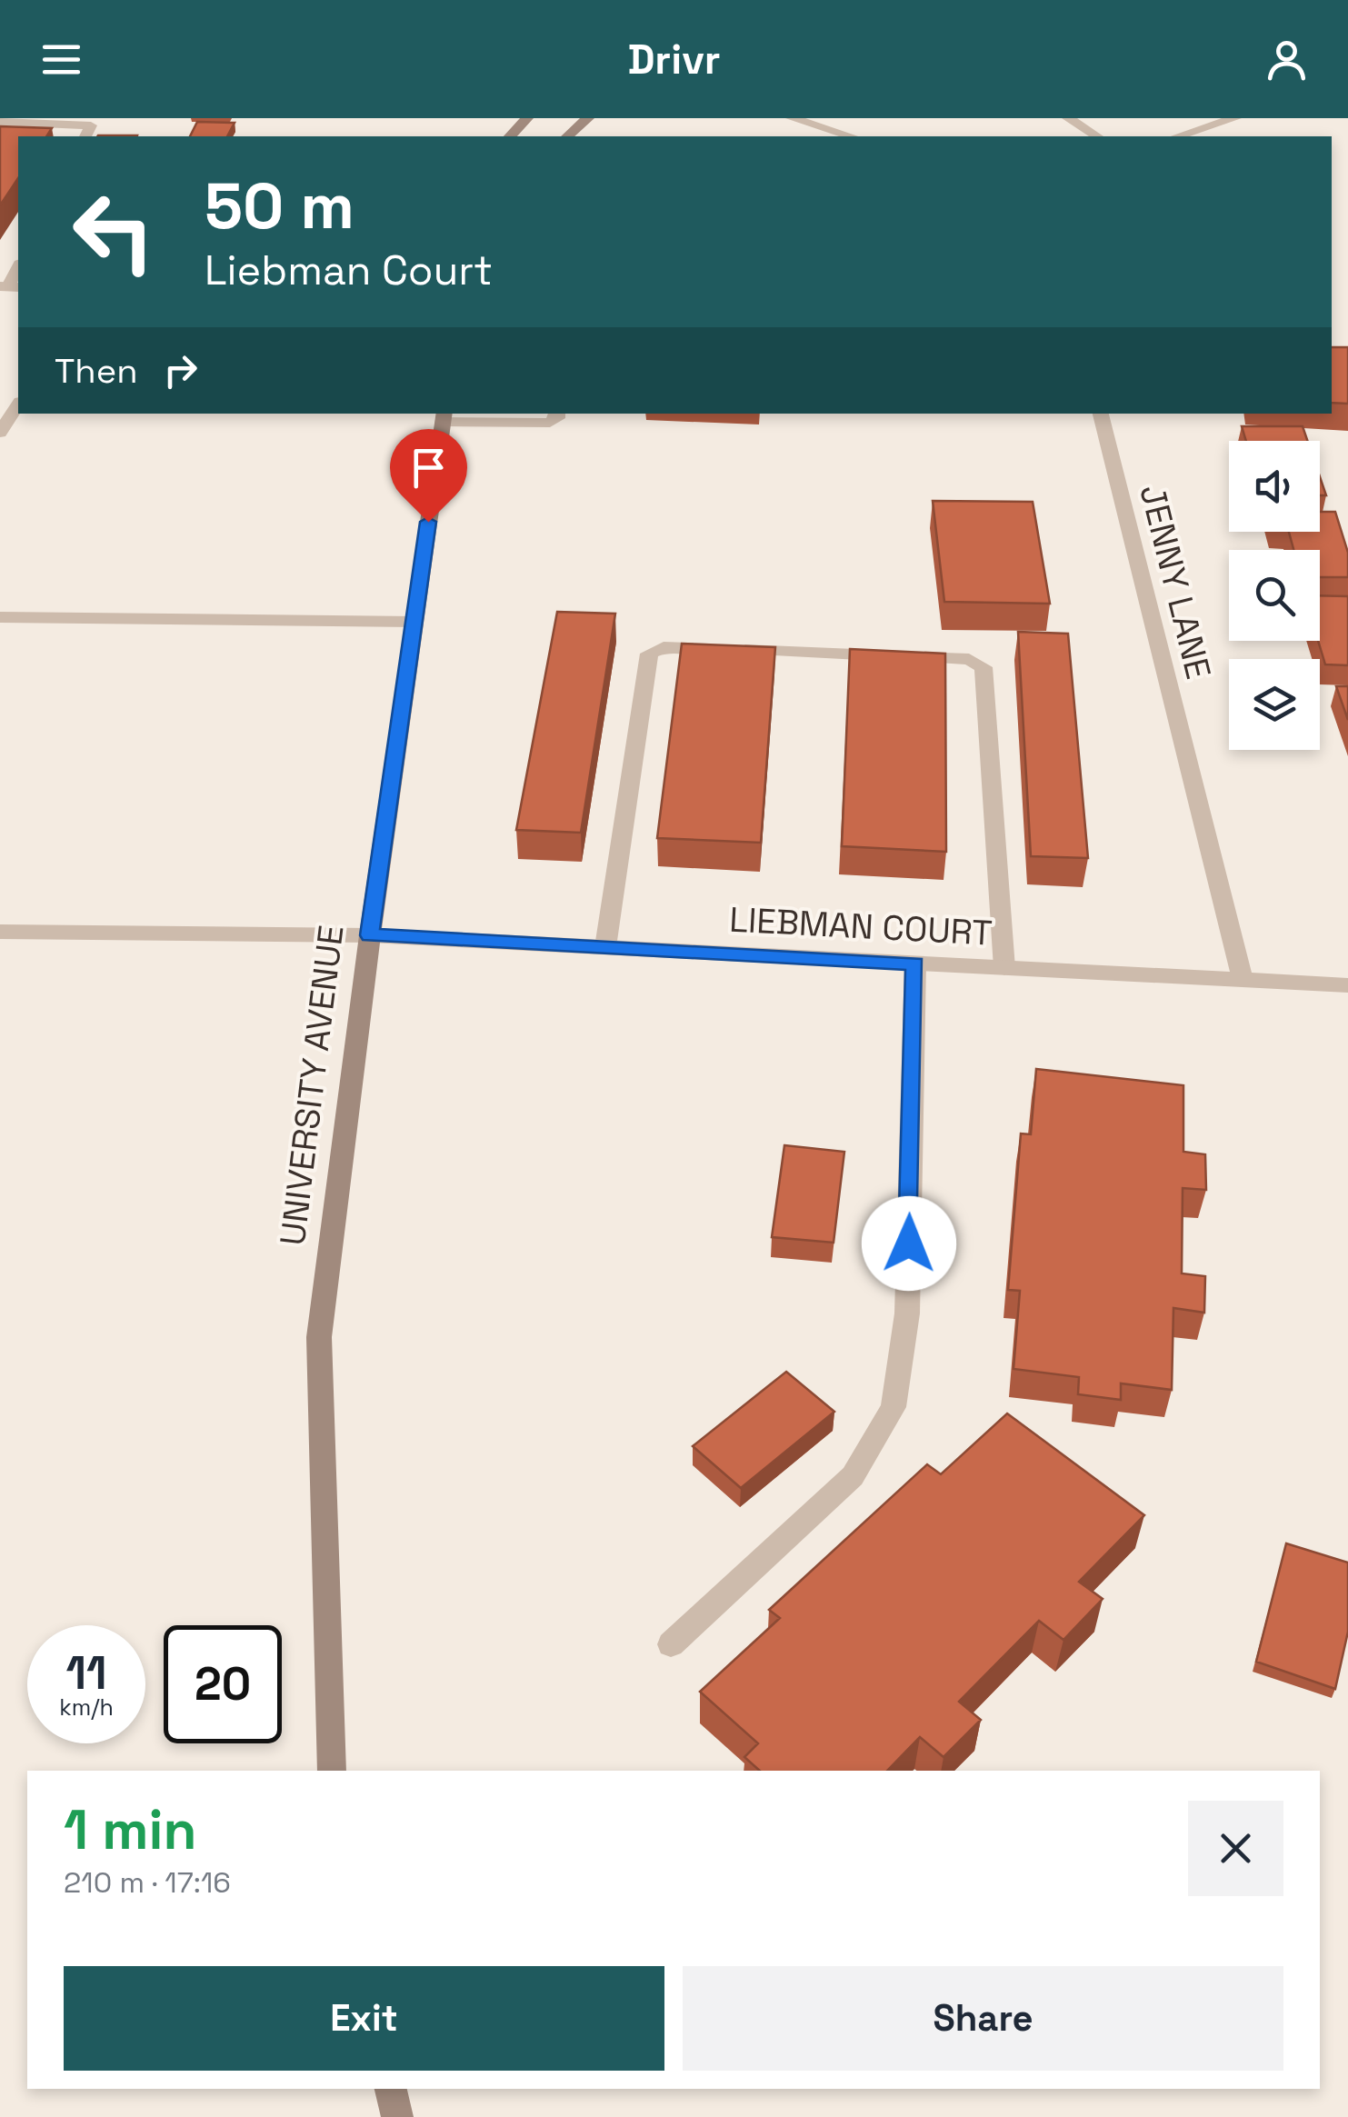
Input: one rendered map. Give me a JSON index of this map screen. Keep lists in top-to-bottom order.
{
  "streets": {
    "main road": ["UNIVERSITY AVENUE"],
    "street": ["JENNY LANE", "LIEBMAN COURT"]
  },
  "crossings": [
    ["JENNY LANE", "LIEBMAN COURT"],
    ["LIEBMAN COURT", "UNIVERSITY AVENUE"]
  ],
  "page": {
    "header": "Drivr",
    "turn": ["50 m", "Liebman Court"],
    "then": "Then",
    "speed": "11 km/h",
    "limit": "20",
    "heading": ["1 min", "210 m · 17:16"],
    "buttons": ["Exit", "Share"]
  }
}
